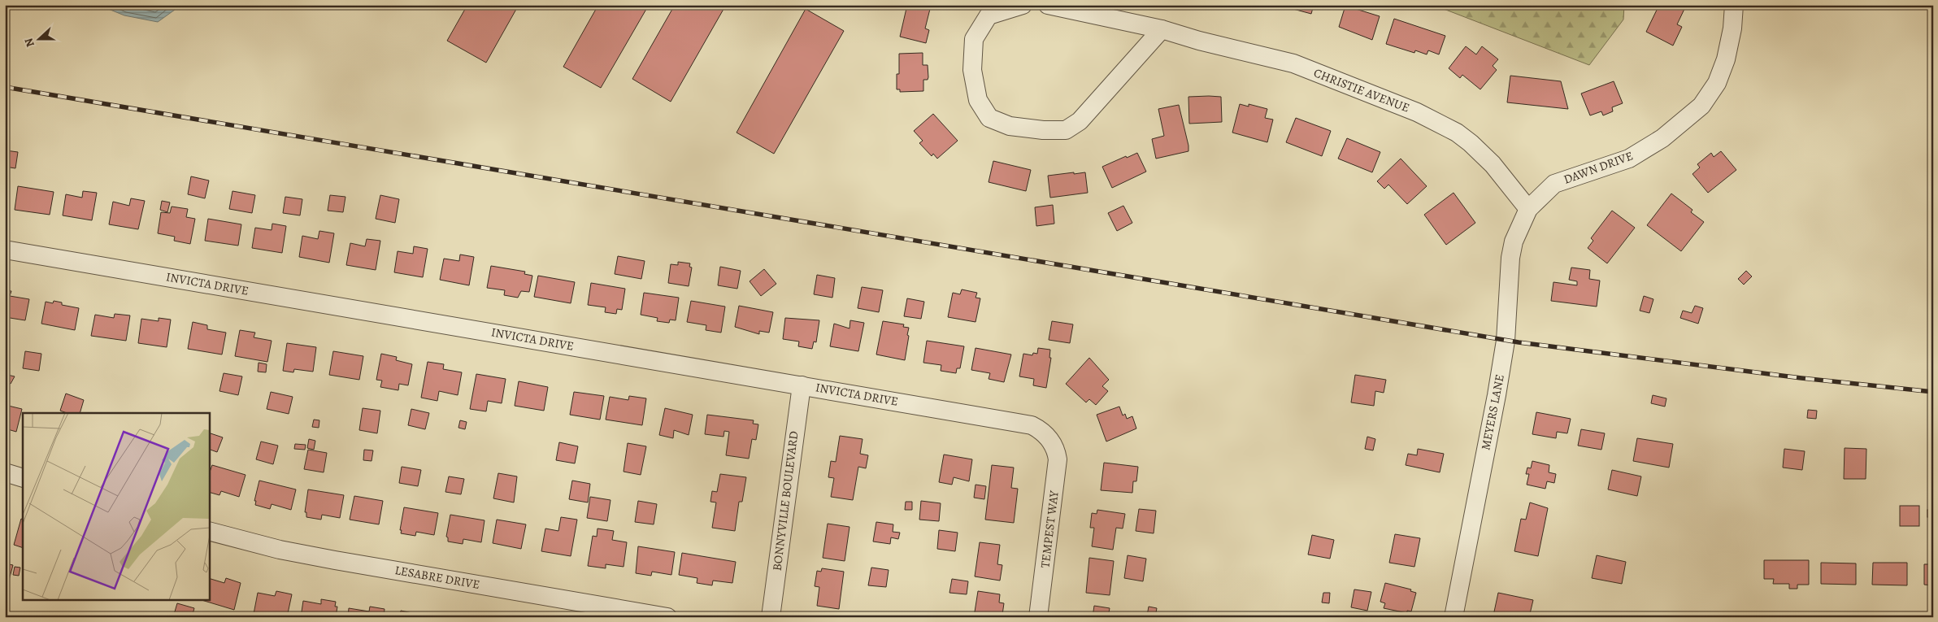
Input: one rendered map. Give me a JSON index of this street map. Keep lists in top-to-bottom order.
{
  "streets": {
    "street": [
      "CHRISTIE AVENUE",
      "DAWN DRIVE",
      "INVICTA DRIVE",
      "MEYERS LANE",
      "BONNYVILLE BOULEVARD",
      "TEMPEST WAY",
      "LESABRE DRIVE"
    ]
  },
  "crossings": [
    ["CHRISTIE AVENUE", "DAWN DRIVE"],
    ["CHRISTIE AVENUE", "MEYERS LANE"],
    ["DAWN DRIVE", "MEYERS LANE"],
    ["INVICTA DRIVE", "BONNYVILLE BOULEVARD"],
    ["INVICTA DRIVE", "TEMPEST WAY"]
  ],
  "north": "left"
}
